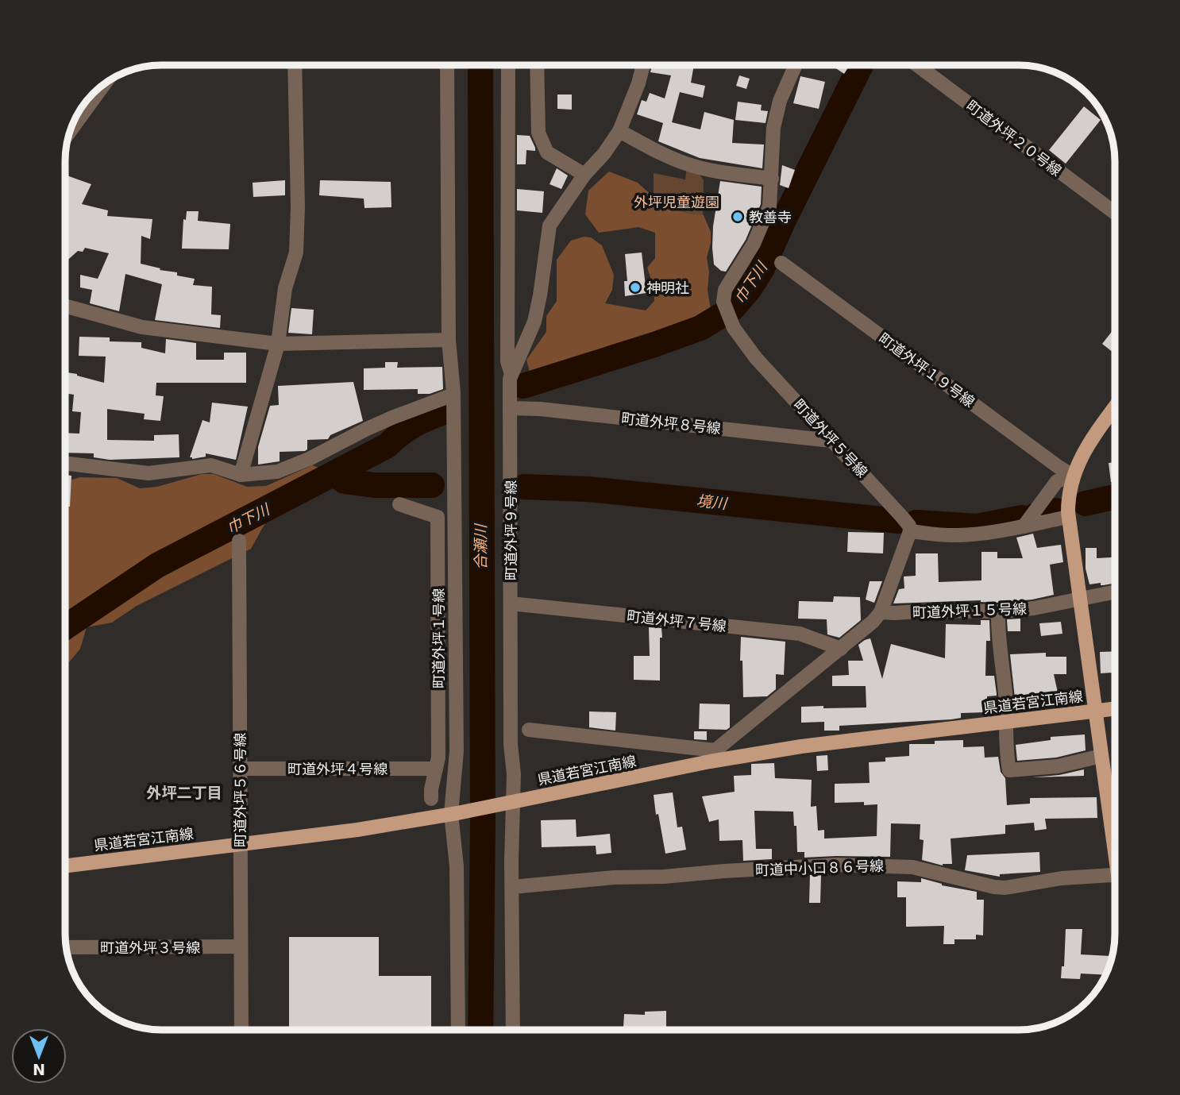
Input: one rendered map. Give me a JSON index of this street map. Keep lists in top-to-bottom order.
{
  "streets": {
    "main road": ["県道若宮江南線"],
    "street": [
      "町道外坪２０号線",
      "町道外坪１９号線",
      "町道外坪８号線",
      "町道外坪５号線",
      "町道外坪９号線",
      "町道外坪１５号線",
      "町道外坪７号線",
      "町道外坪１号線",
      "町道外坪４号線",
      "町道外坪５６号線",
      "町道中小口８６号線",
      "町道外坪３号線"
    ]
  },
  "crossings": [
    ["町道外坪８号線", "町道外坪５号線"],
    ["町道外坪８号線", "町道外坪９号線"],
    ["町道外坪９号線", "町道外坪７号線"],
    ["町道外坪９号線", "県道若宮江南線"],
    ["町道外坪９号線", "町道中小口８６号線"],
    ["町道外坪１号線", "町道外坪４号線"],
    ["県道若宮江南線", "町道外坪５６号線"],
    ["町道外坪４号線", "町道外坪５６号線"],
    ["町道外坪５６号線", "町道外坪３号線"]
  ],
  "districts": ["外坪二丁目"],
  "water": ["巾下川", "境川", "合瀬川"],
  "parks": ["外坪児童遊園"],
  "places": ["教善寺", "神明社"],
  "north": "bottom"
}
